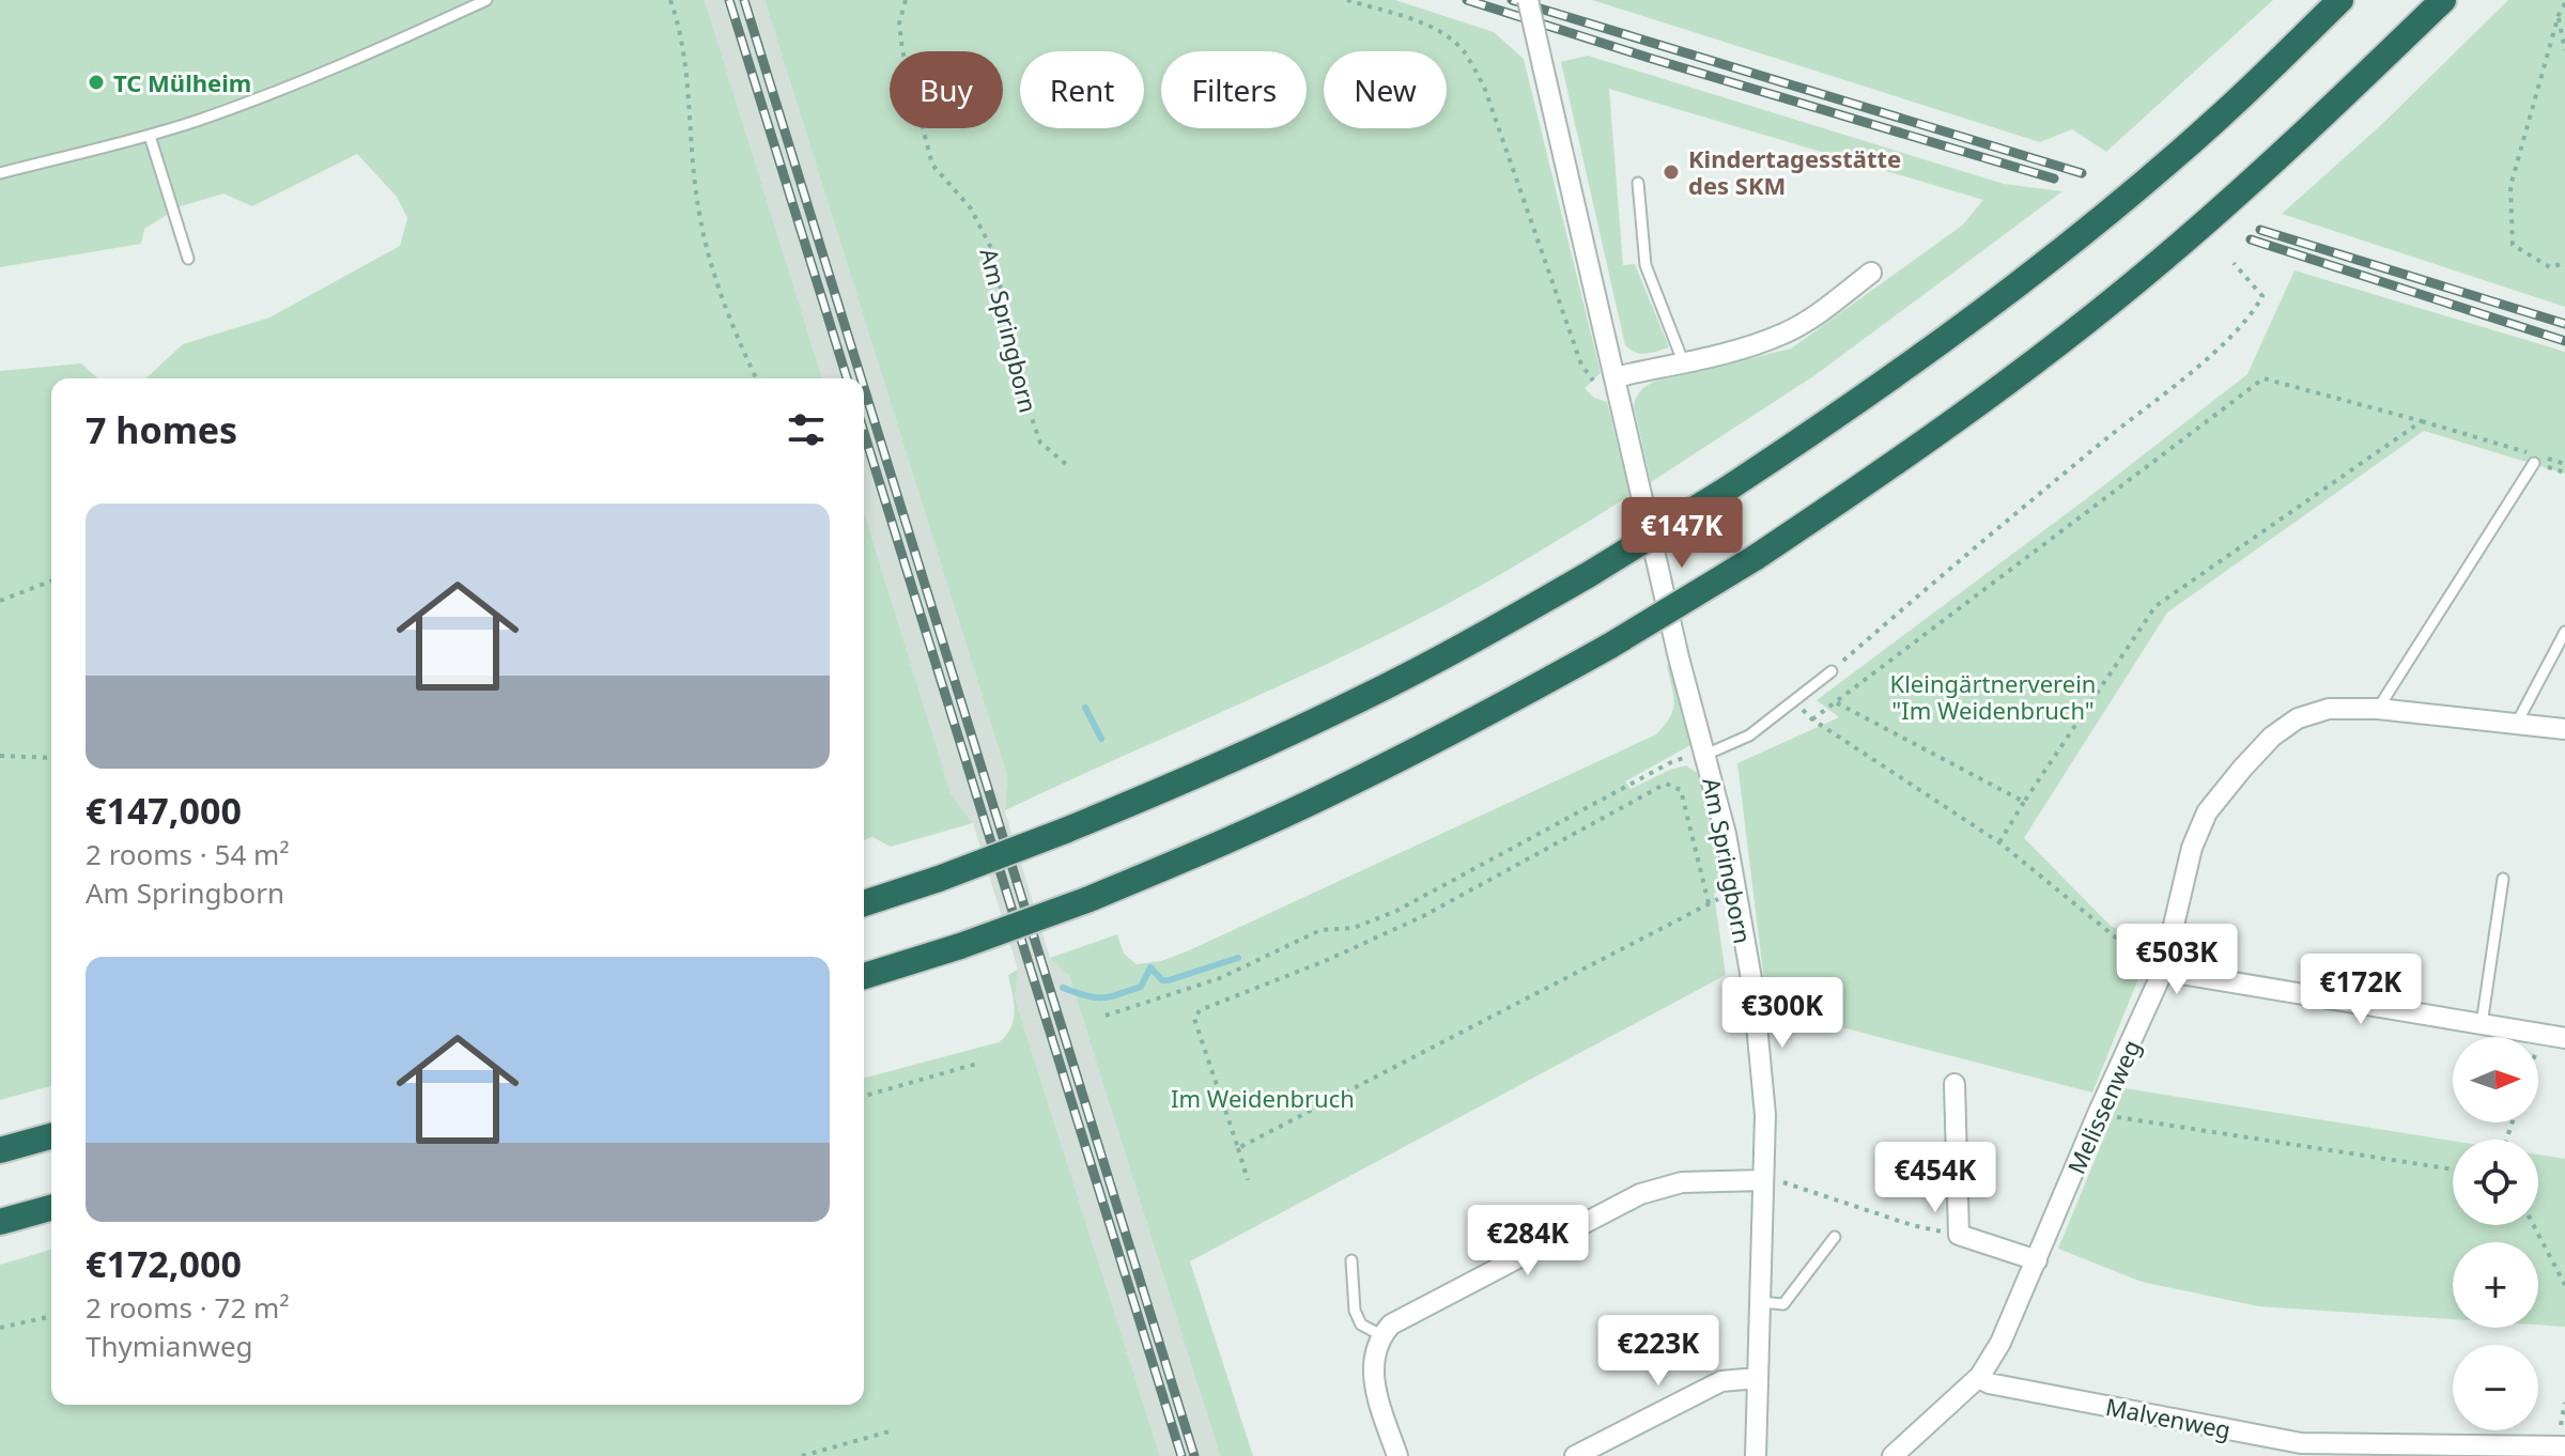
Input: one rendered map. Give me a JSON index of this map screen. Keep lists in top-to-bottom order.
{
  "streets": {
    "street": ["Am Springborn", "Melissenweg", "Malvenweg"]
  },
  "crossings": [
    ["Melissenweg", "Malvenweg"]
  ],
  "parks": ["Kleingärtnerverein \"Im Weidenbruch\"", "Im Weidenbruch"],
  "places": ["TC Mülheim", "Kindertagesstätte des SKM"],
  "north": "right",
  "page": {
    "chip": [
      "Buy",
      "Rent",
      "Filters",
      "New"
    ],
    "heading": "7 homes",
    "list": [
      {
        "name": "€147,000",
        "note": "2 rooms · 54 m² · Am Springborn"
      },
      {
        "name": "€172,000",
        "note": "2 rooms · 72 m² · Thymianweg"
      }
    ],
    "price": [
      "€147K",
      "€503K",
      "€172K",
      "€300K",
      "€454K",
      "€284K",
      "€223K"
    ],
    "map_buttons": ["+", "−"]
  }
}
